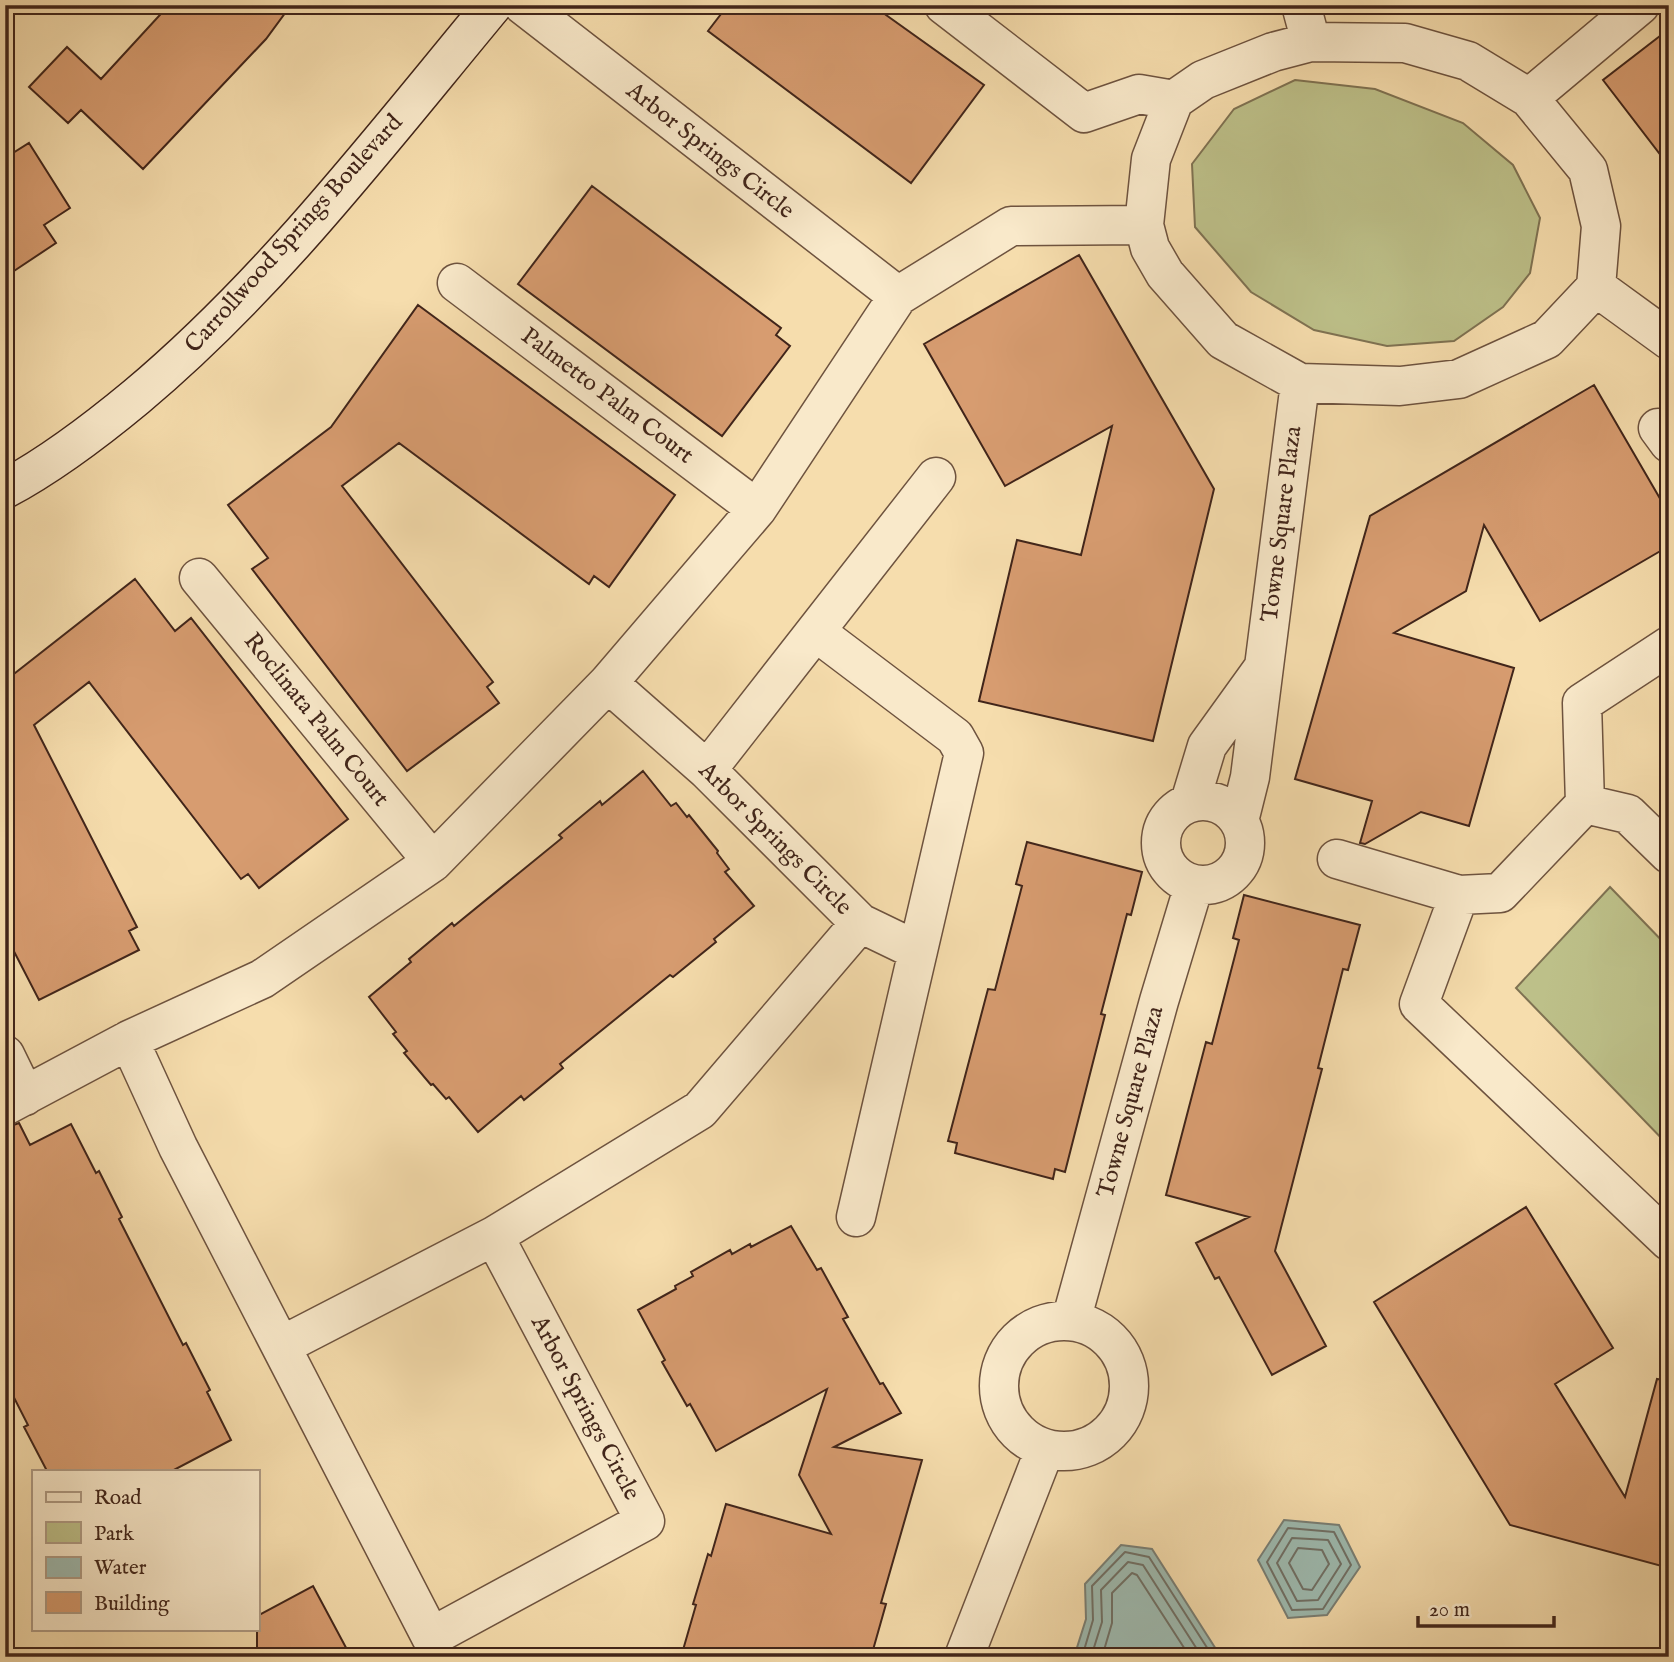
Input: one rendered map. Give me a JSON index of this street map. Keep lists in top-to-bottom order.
{
  "streets": {
    "street": [
      "Arbor Springs Circle",
      "Carrollwood Springs Boulevard",
      "Palmetto Palm Court",
      "Towne Square Plaza",
      "Roclinata Palm Court"
    ]
  },
  "legend": [
    "Road",
    "Park",
    "Water",
    "Building"
  ],
  "scale_bar": "20 m"
}
